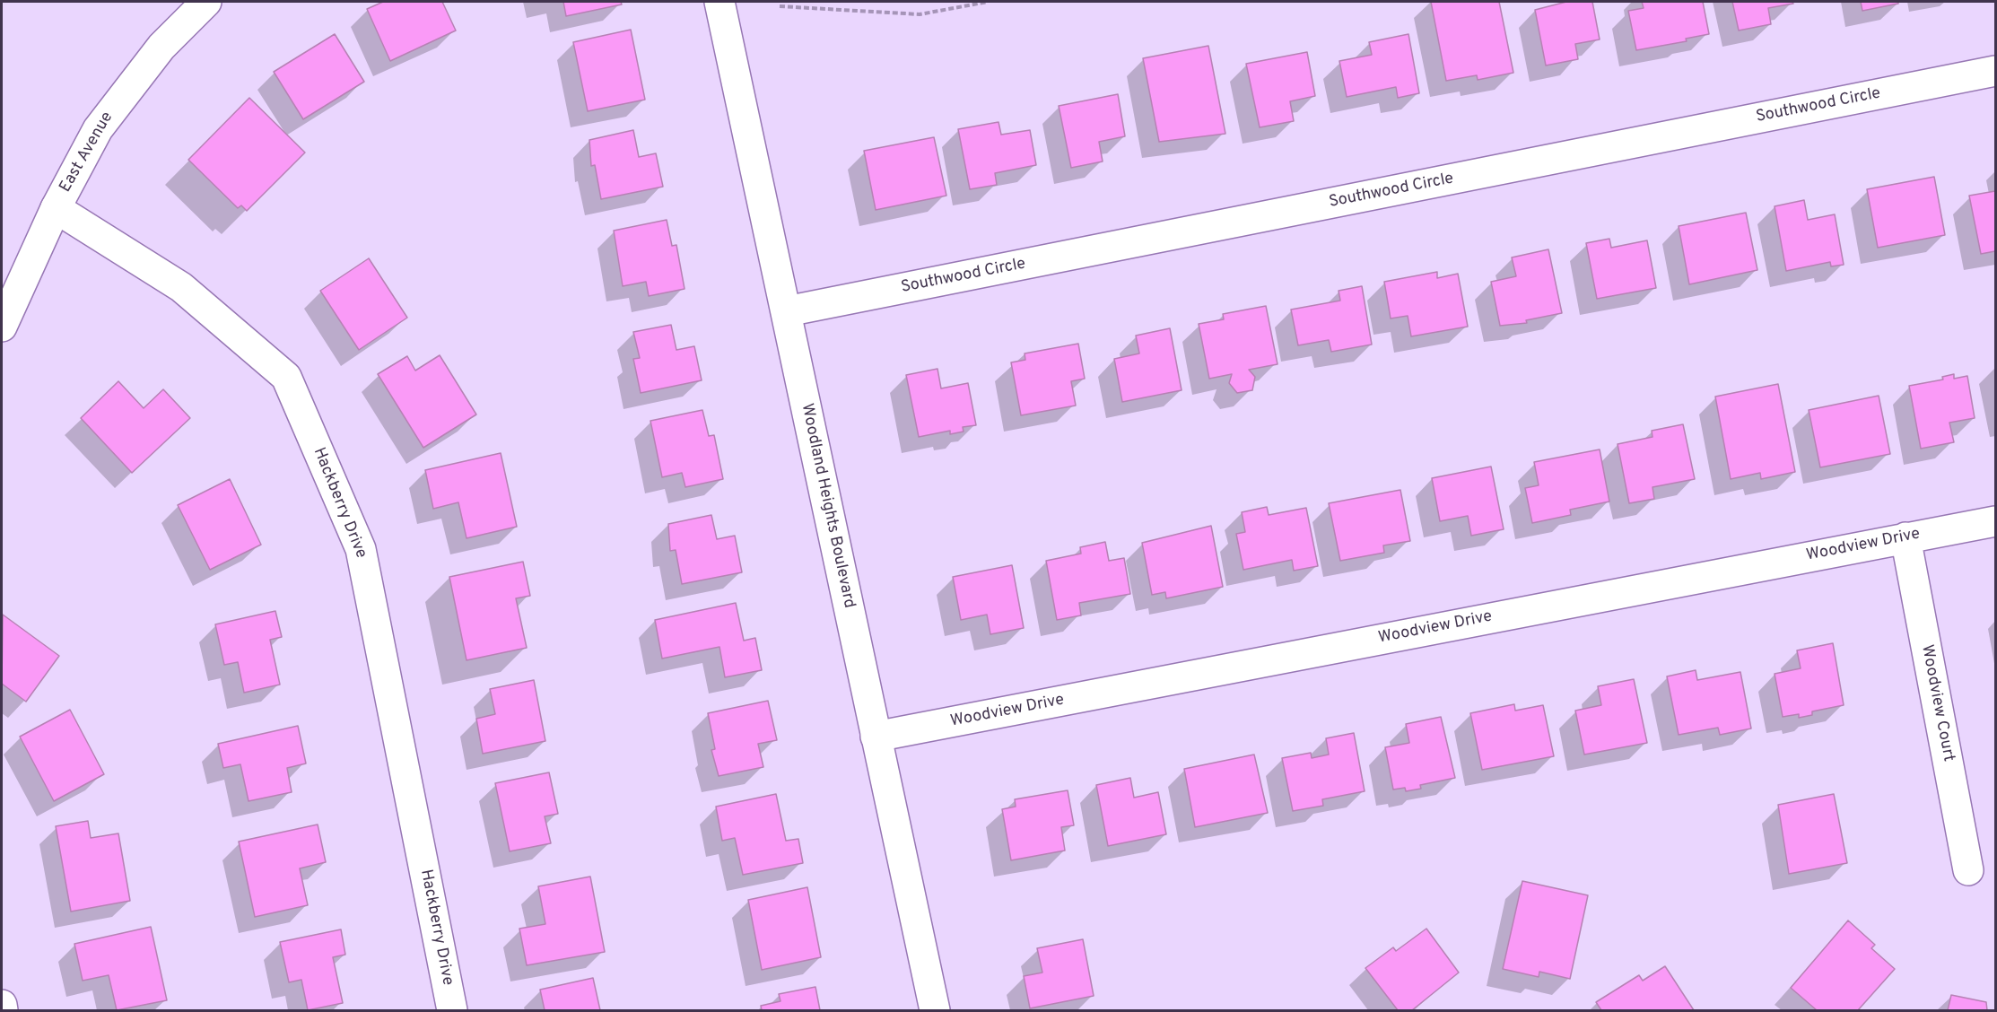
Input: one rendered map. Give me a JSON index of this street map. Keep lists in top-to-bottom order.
{
  "streets": {
    "street": [
      "Southwood Circle",
      "East Avenue",
      "Hackberry Drive",
      "Woodland Heights Boulevard",
      "Woodview Drive",
      "Woodview Court"
    ]
  },
  "crossings": [
    ["Southwood Circle", "Woodland Heights Boulevard"],
    ["East Avenue", "Hackberry Drive"],
    ["Woodland Heights Boulevard", "Woodview Drive"],
    ["Woodview Drive", "Woodview Court"]
  ]
}
